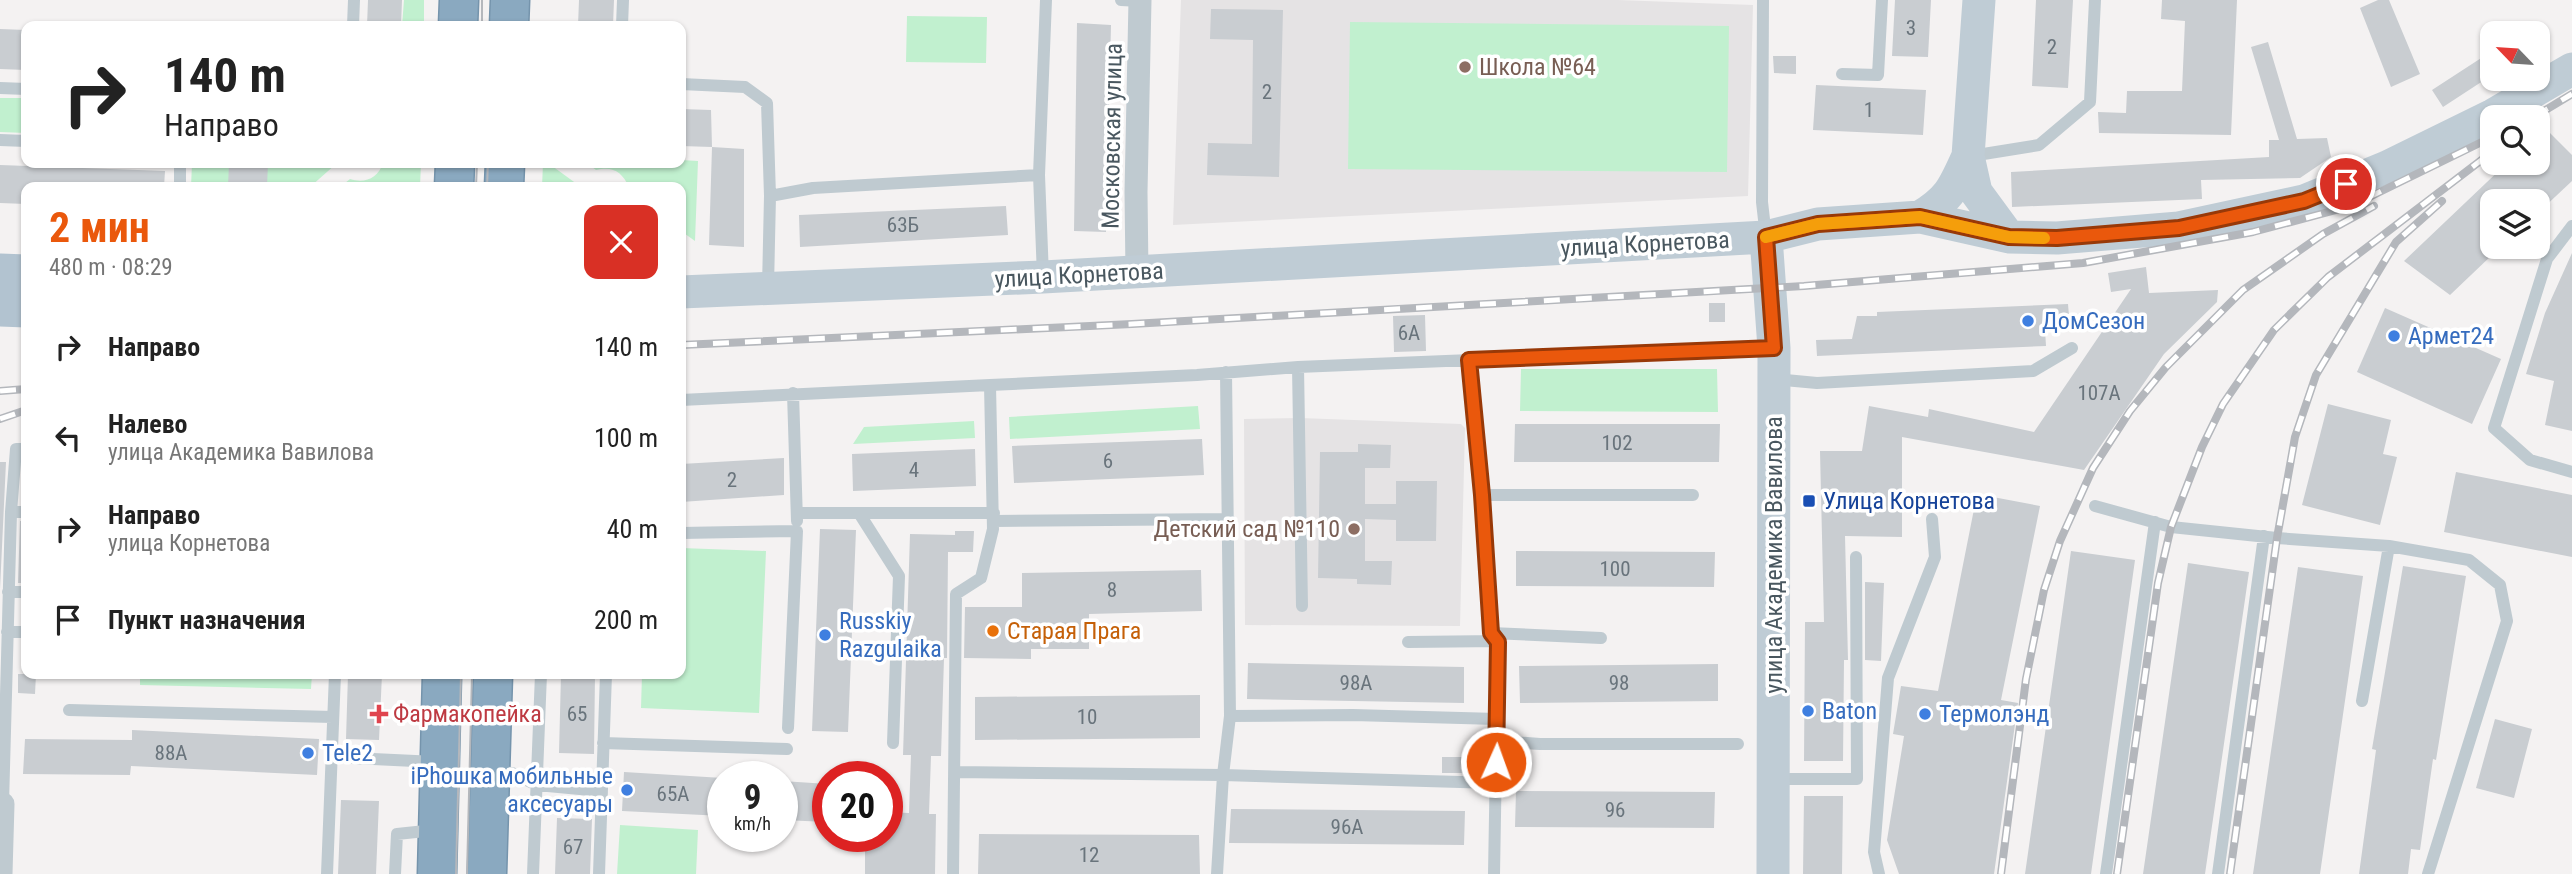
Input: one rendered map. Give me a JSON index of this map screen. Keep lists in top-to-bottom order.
{
  "streets": {
    "main road": ["улица Корнетова", "улица Академика Вавилова"],
    "street": ["Московская улица"]
  },
  "crossings": [
    ["Московская улица", "улица Корнетова"],
    ["улица Корнетова", "улица Академика Вавилова"]
  ],
  "places": {
    "other": [
      "Школа №64",
      "ДомСезон",
      "Армет24",
      "Детский сад №110",
      "Старая Прага",
      "Russkiy Razgulaika",
      "Baton",
      "Термолэнд",
      "Tele2",
      "iPhoшка мобильные аксесуары"
    ],
    "transit": ["Улица Корнетова"],
    "health": ["Фармакопейка"]
  },
  "house_numbers": [
    "3",
    "2",
    "2",
    "1",
    "63Б",
    "6А",
    "107А",
    "102",
    "6",
    "4",
    "2",
    "100",
    "8",
    "98А",
    "98",
    "65",
    "10",
    "88А",
    "65А",
    "96",
    "96А",
    "67",
    "12"
  ],
  "north": "top left",
  "page": {
    "turn": ["140 m", "Направо"],
    "heading": ["2 мин", "480 m · 08:29"],
    "list": [
      {
        "name": "Направо",
        "value": "140 m"
      },
      {
        "name": "Налево",
        "note": "улица Академика Вавилова",
        "value": "100 m"
      },
      {
        "name": "Направо",
        "note": "улица Корнетова",
        "value": "40 m"
      },
      {
        "name": "Пункт назначения",
        "value": "200 m"
      }
    ],
    "speed": "9 km/h",
    "limit": "20"
  }
}
